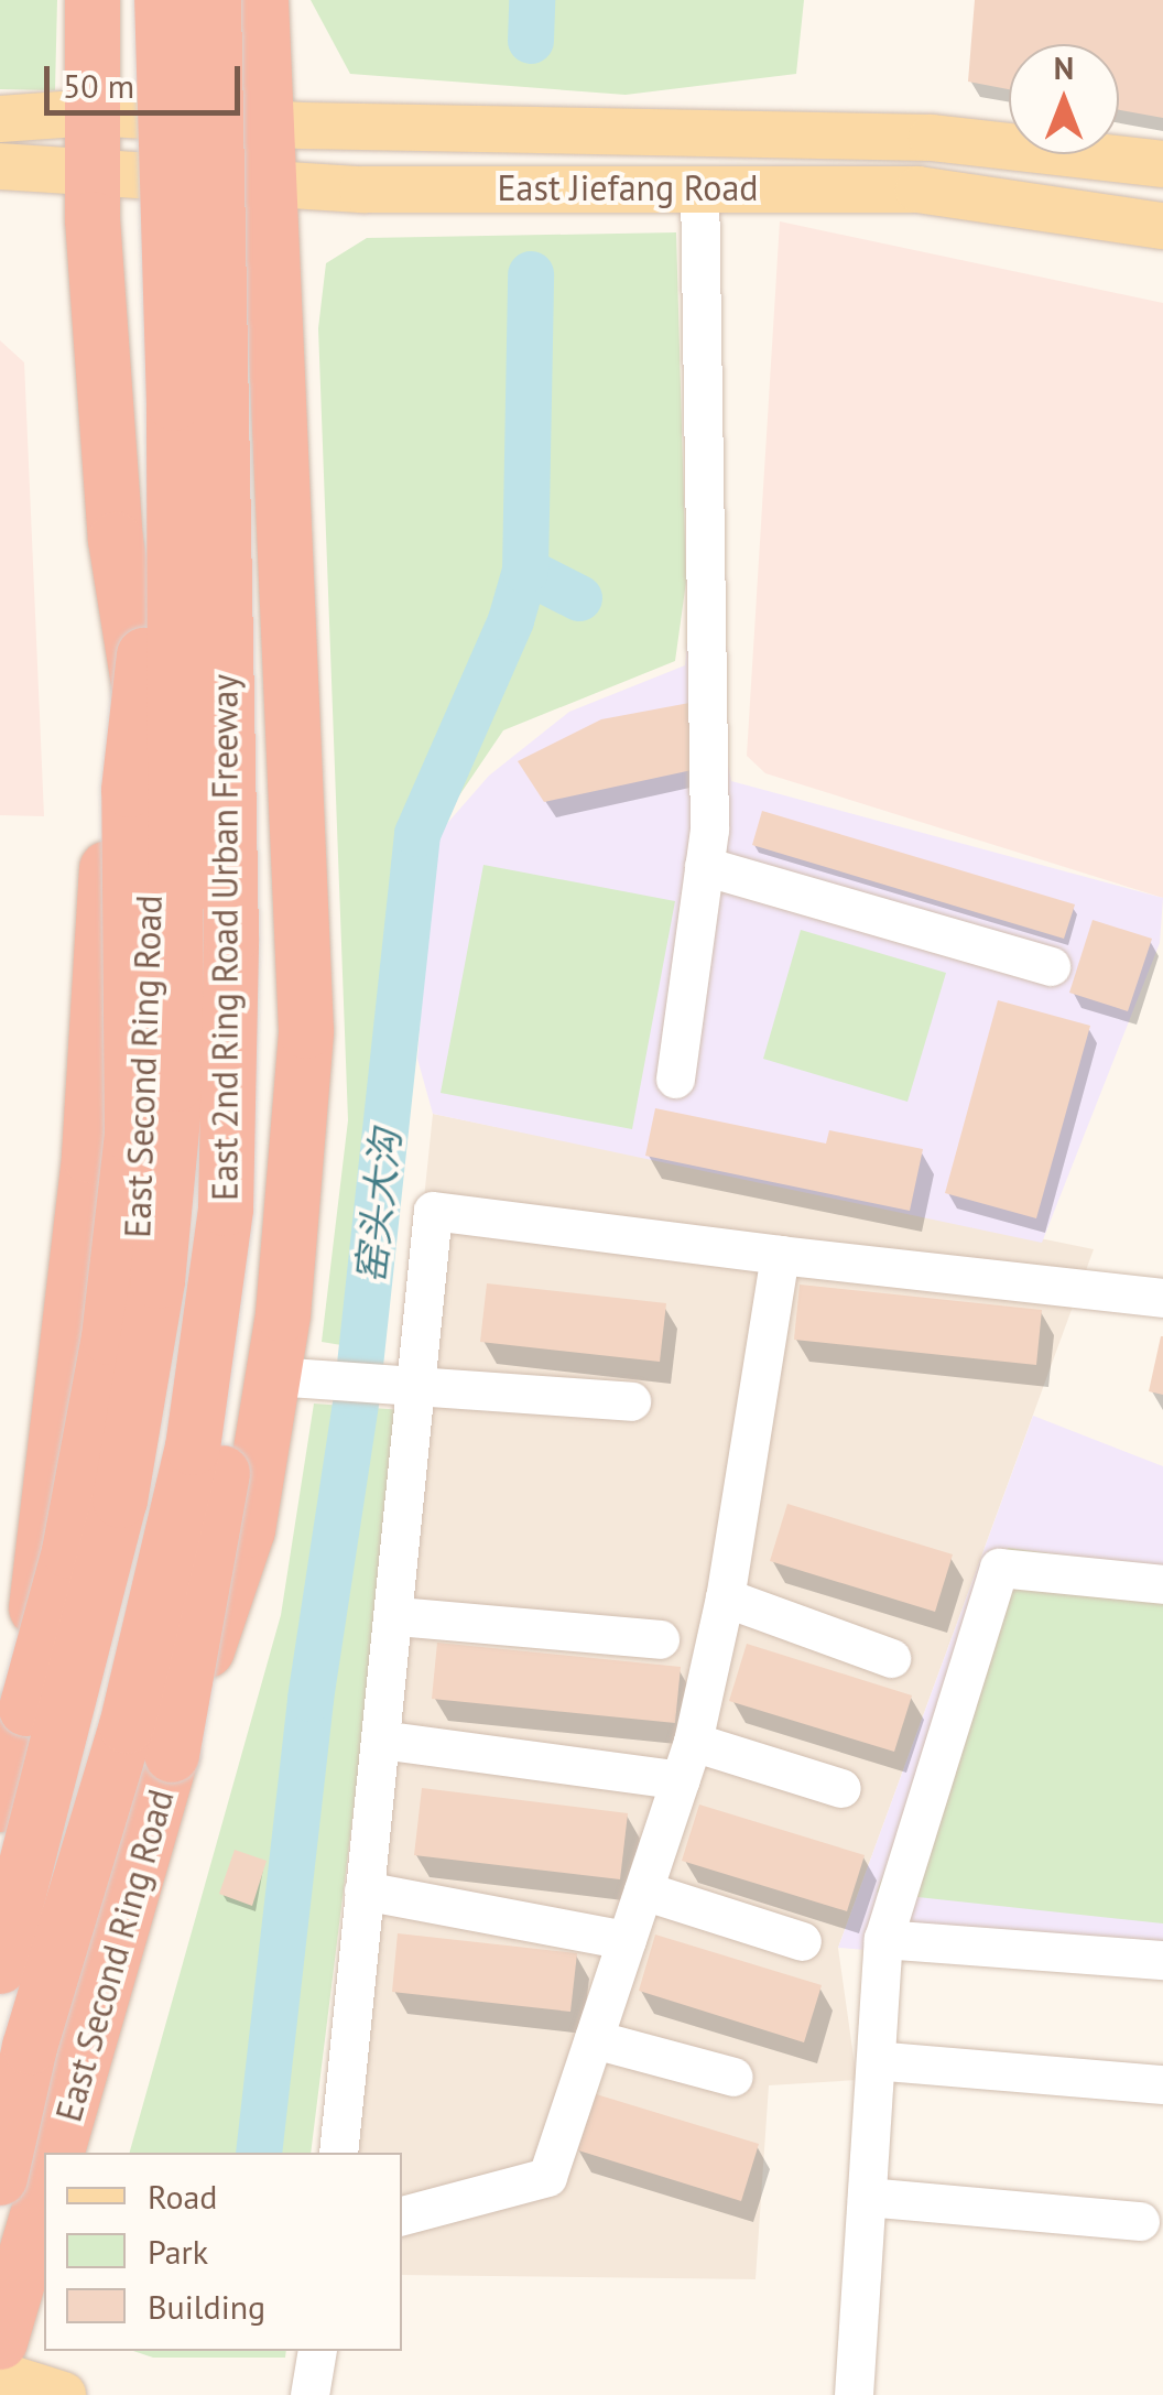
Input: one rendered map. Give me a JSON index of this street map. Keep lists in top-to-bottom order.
{
  "streets": {
    "highway": ["East 2nd Ring Road Urban Freeway", "East Second Ring Road"],
    "main road": ["East Jiefang Road"]
  },
  "crossings": [
    ["East Jiefang Road", "East Second Ring Road"]
  ],
  "water": ["窑头大沟"],
  "legend": ["Road", "Park", "Building"],
  "scale_bar": "50 m",
  "north": "top"
}
